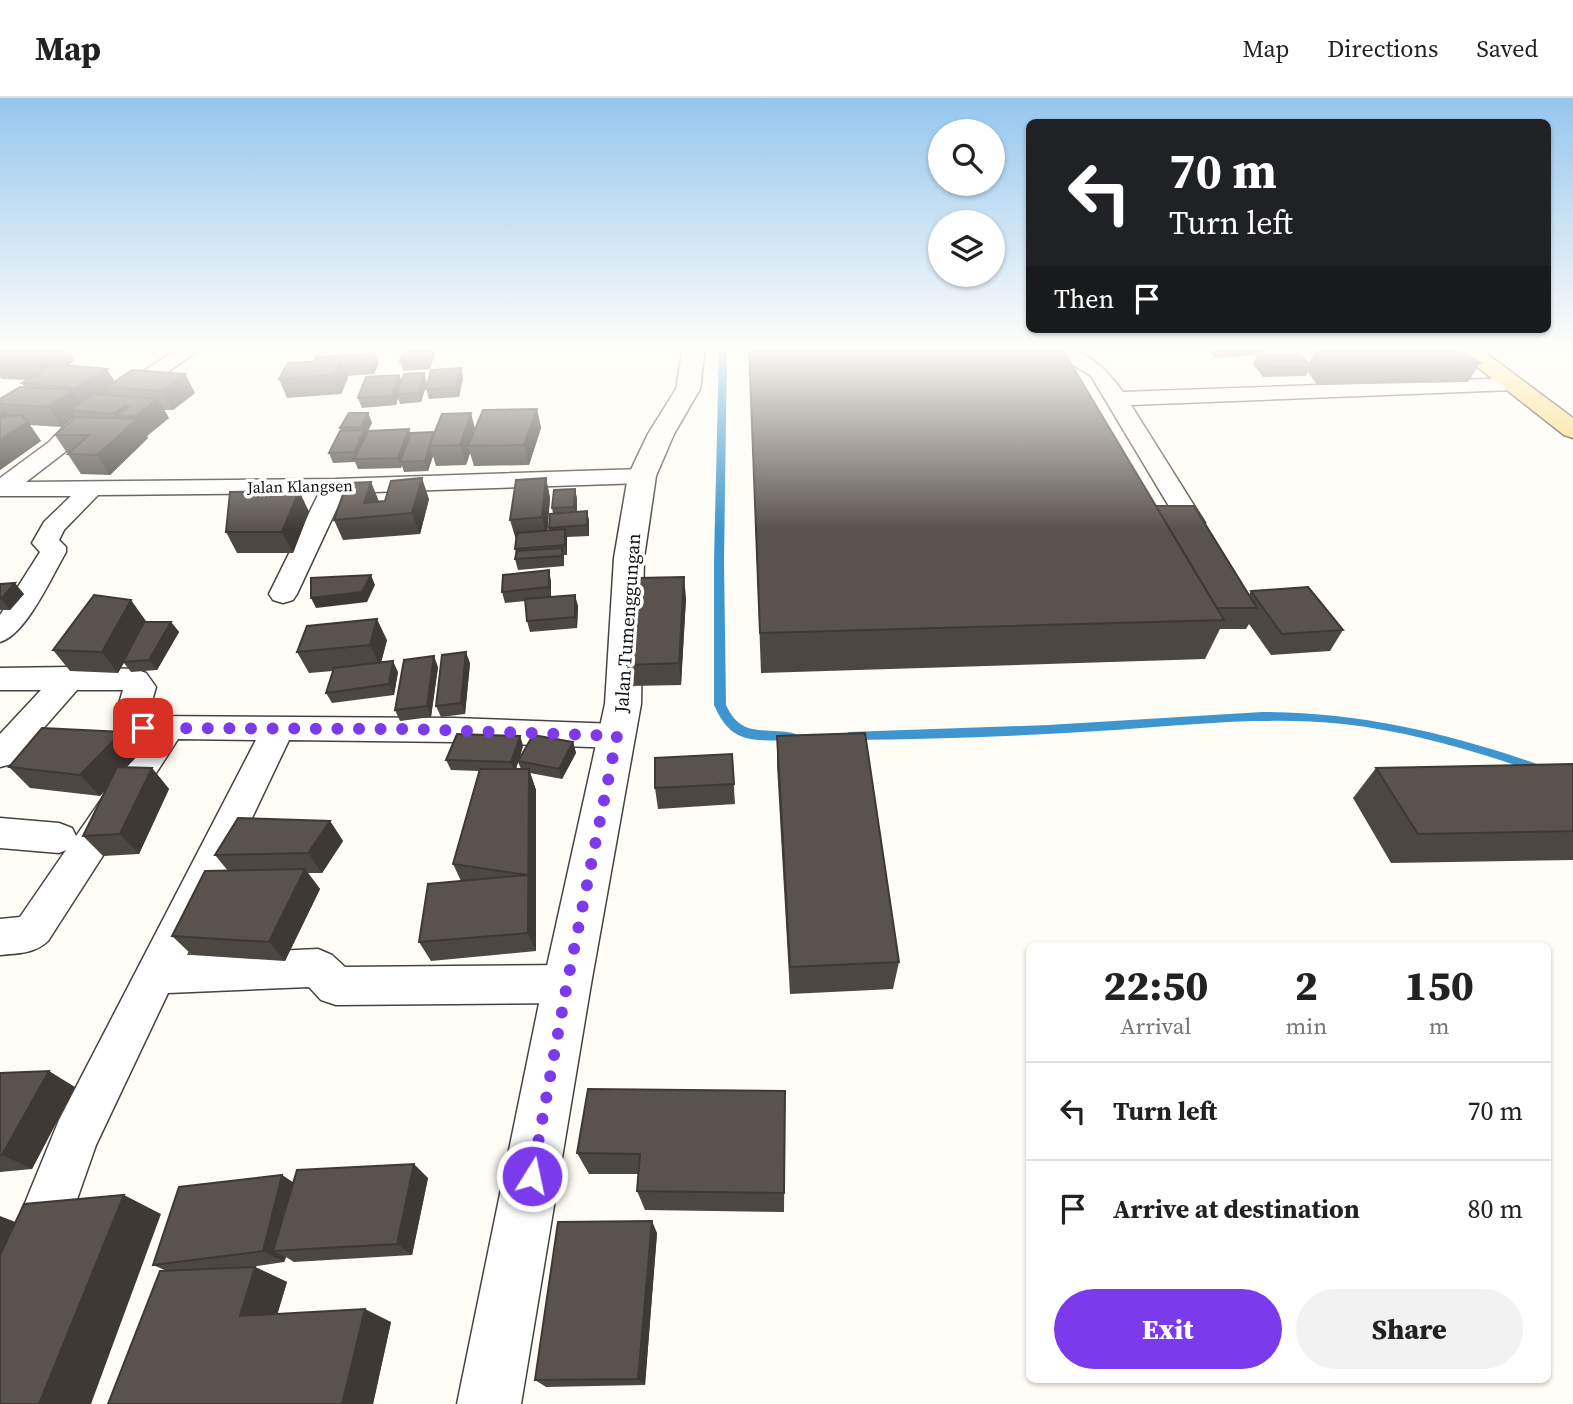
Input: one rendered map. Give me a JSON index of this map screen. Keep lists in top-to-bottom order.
{
  "streets": {
    "street": ["Jalan Klangsen", "Jalan Tumenggungan"]
  },
  "crossings": [
    ["Jalan Klangsen", "Jalan Tumenggungan"]
  ],
  "page": {
    "header": "Map",
    "nav": ["Map", "Directions", "Saved"],
    "turn": ["70 m", "Turn left"],
    "then": "Then",
    "eta": [
      "22:50",
      "Arrival",
      "2",
      "min",
      "150",
      "m"
    ],
    "list": [
      {
        "name": "Turn left",
        "value": "70 m"
      },
      {
        "name": "Arrive at destination",
        "value": "80 m"
      }
    ],
    "buttons": ["Exit", "Share"]
  }
}
